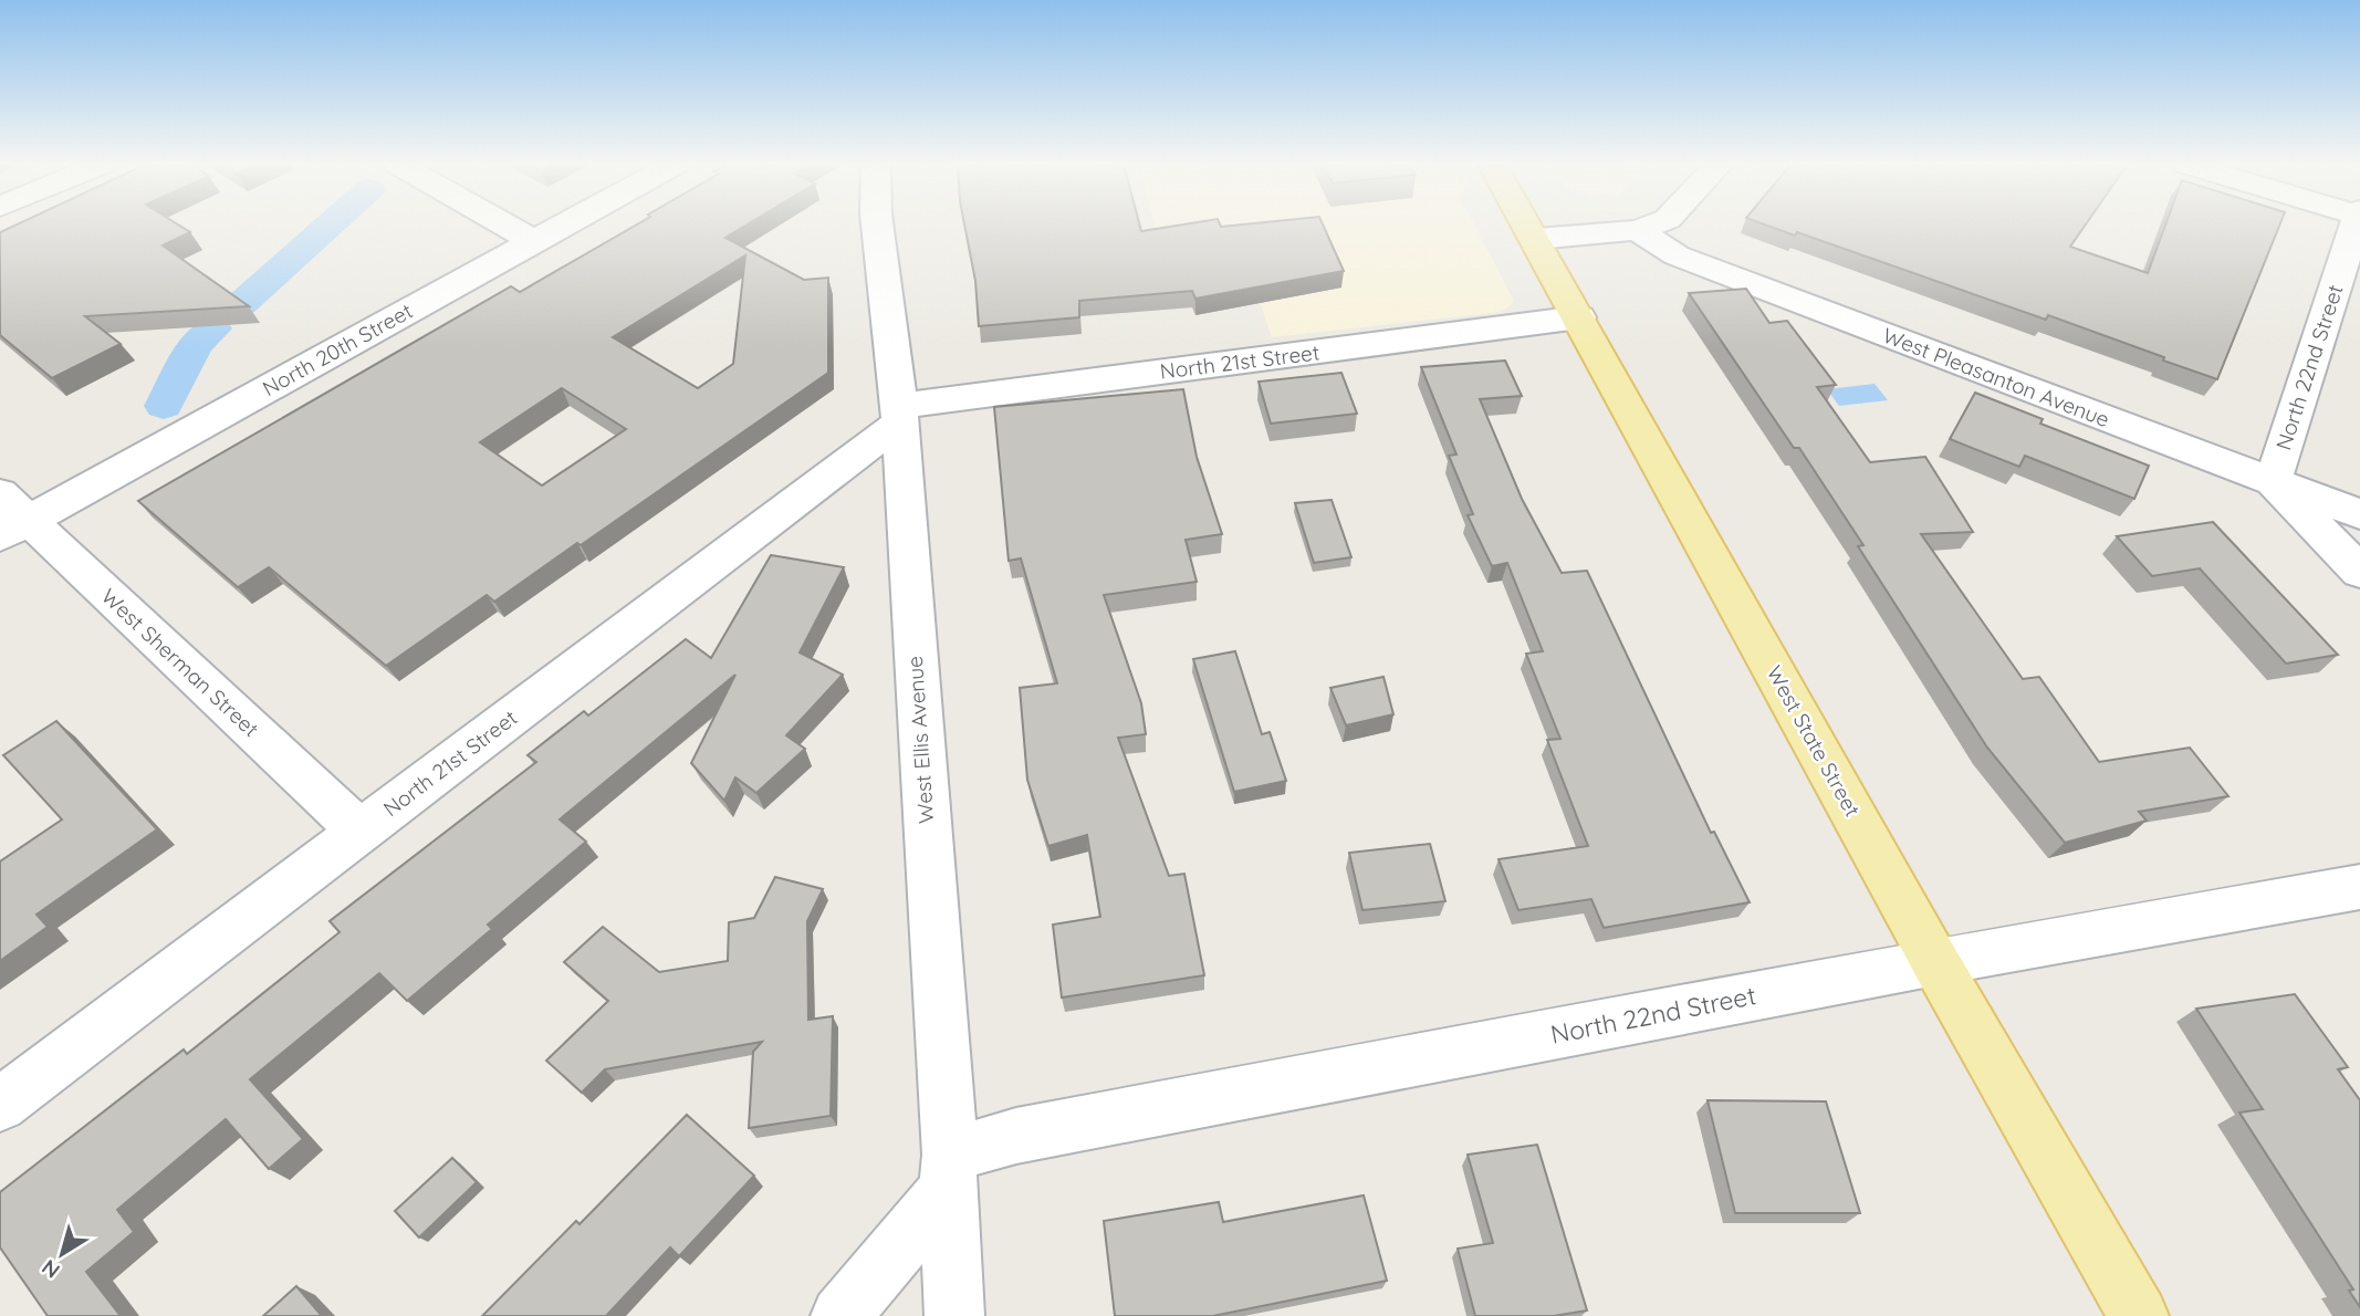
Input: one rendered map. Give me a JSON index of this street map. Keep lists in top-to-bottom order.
{
  "streets": {
    "main road": ["West State Street"],
    "street": [
      "North 20th Street",
      "North 21st Street",
      "North 22nd Street",
      "West Pleasanton Avenue",
      "West Sherman Street",
      "West Ellis Avenue"
    ]
  },
  "crossings": [
    ["North 20th Street", "West Sherman Street"],
    ["North 21st Street", "West Sherman Street"],
    ["North 21st Street", "West Ellis Avenue"],
    ["North 21st Street", "West State Street"],
    ["North 22nd Street", "West Pleasanton Avenue"],
    ["North 22nd Street", "West Ellis Avenue"],
    ["North 22nd Street", "West State Street"]
  ],
  "north": "bottom left"
}
